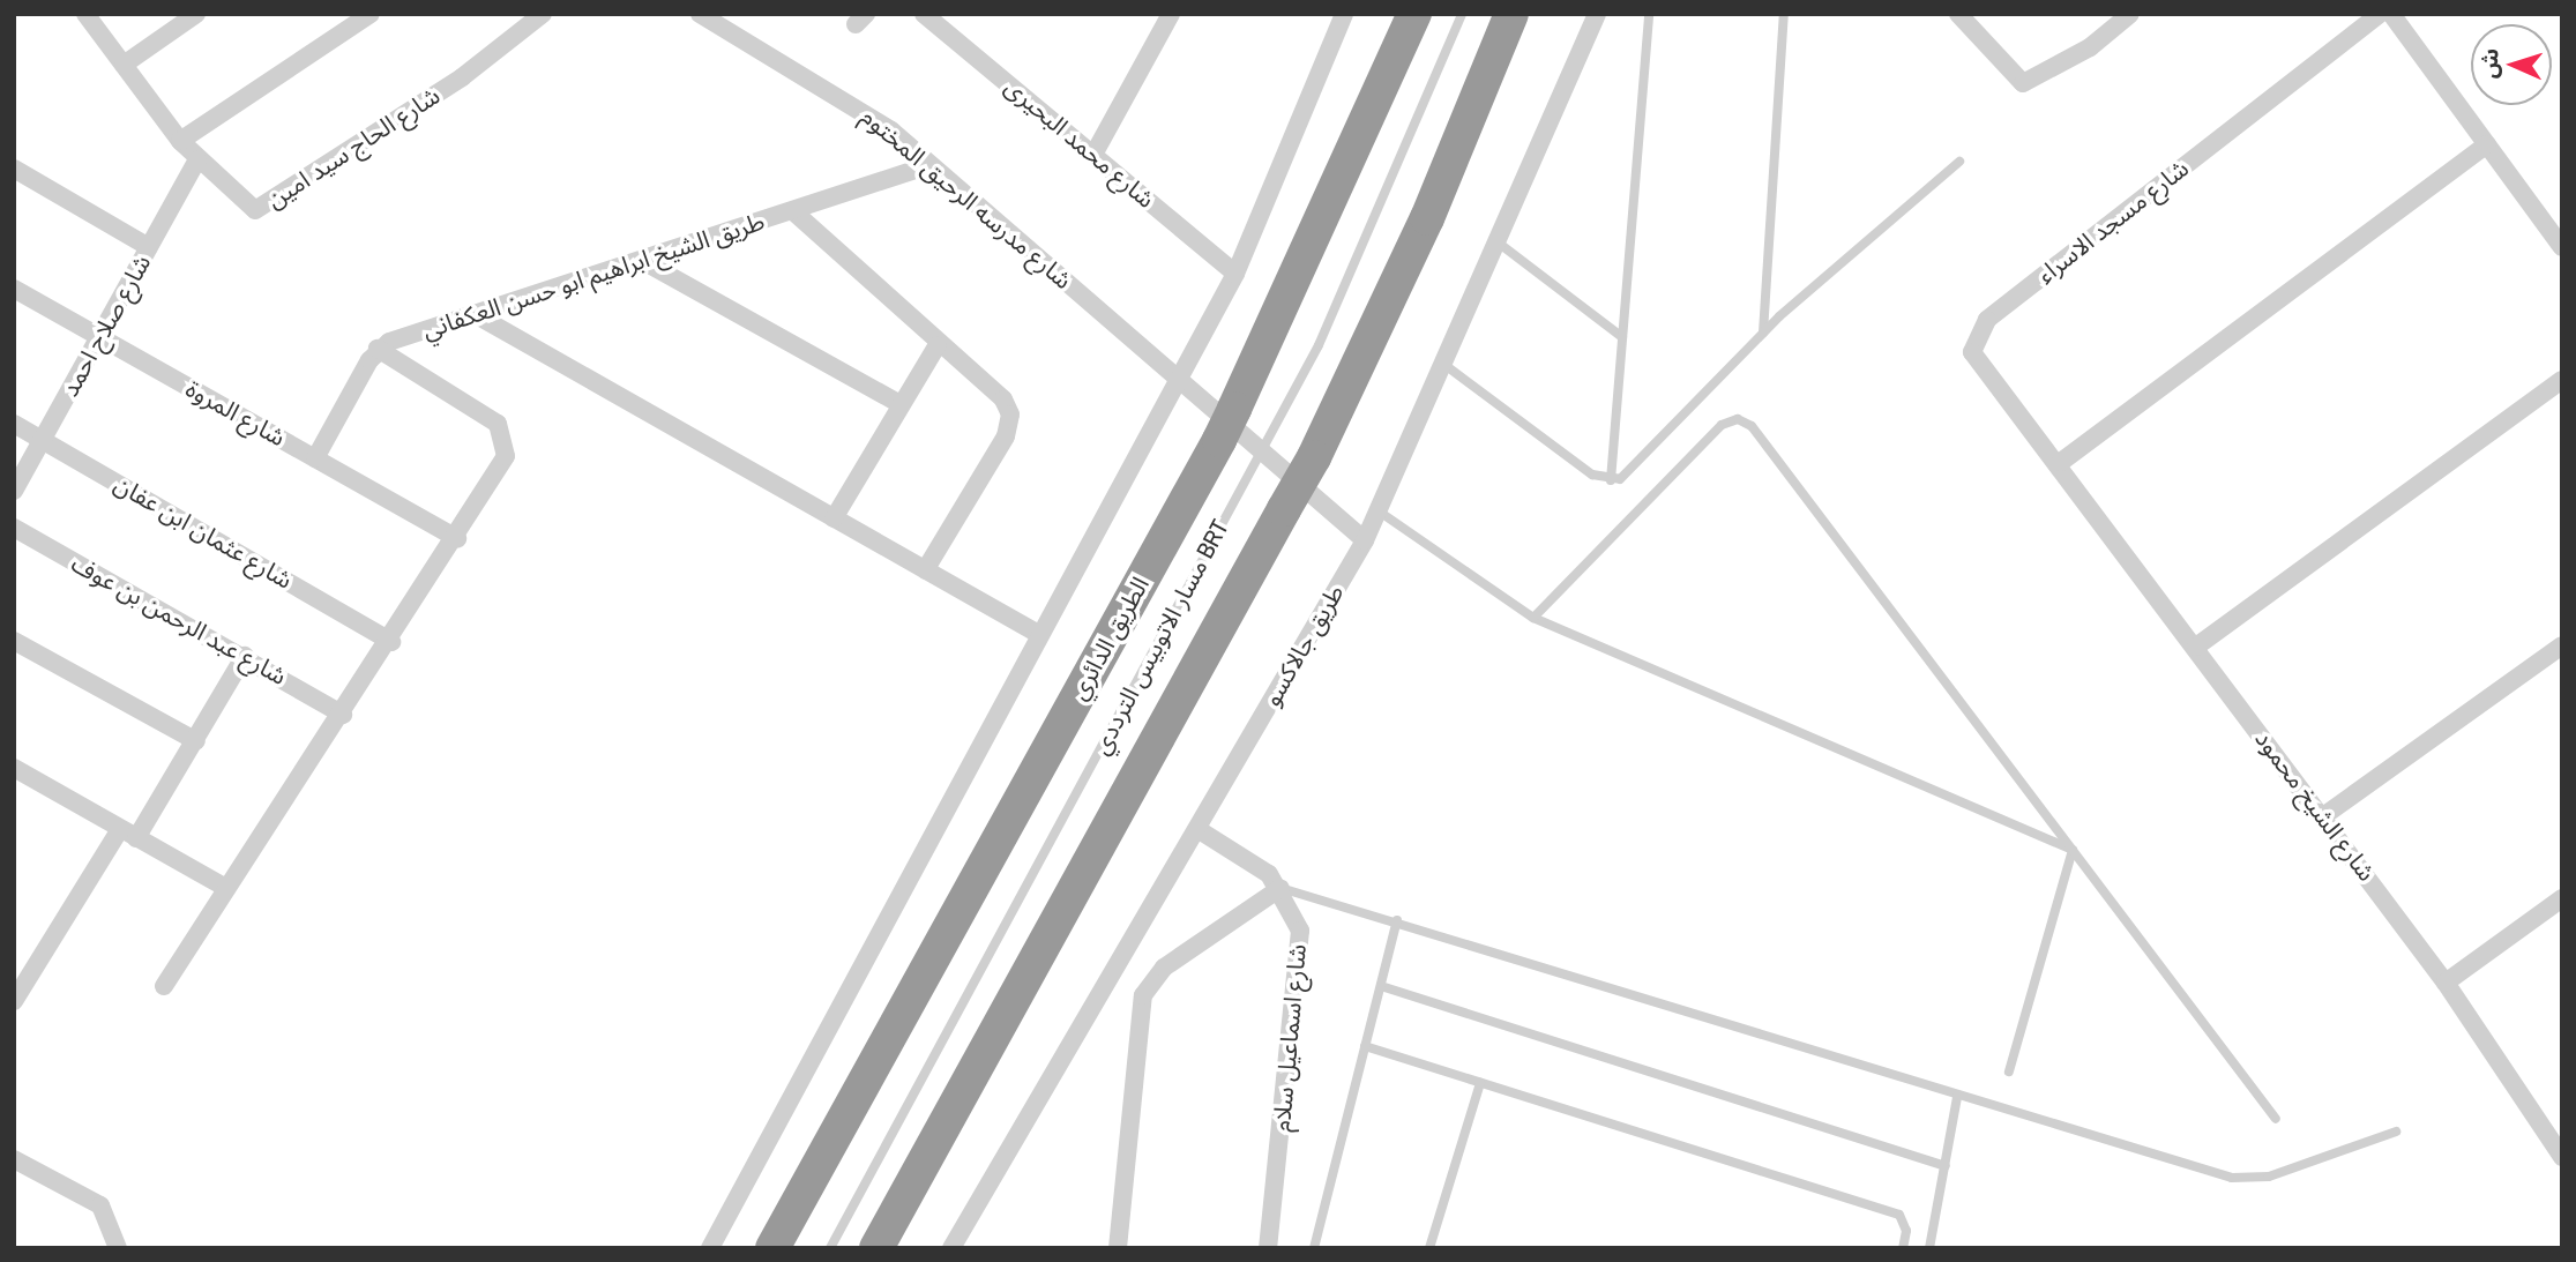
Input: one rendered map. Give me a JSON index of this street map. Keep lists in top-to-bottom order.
{
  "streets": {
    "highway": ["الطريق الدائري"],
    "street": [
      "شارع محمد البحيرى",
      "شارع الحاج سيد امين",
      "شارع مدرسه الرحيق المختوم",
      "شارع مسجد الاسراء",
      "طريق الشيخ ابراهيم ابو حسن العكفاني",
      "شارع صلاح احمد",
      "شارع المروة",
      "شارع عثمان ابن عفان",
      "شارع عبد الرحمن بن عوف",
      "طريق جالاكسو",
      "شارع الشيخ محمود",
      "شارع اسماعيل سلام"
    ],
    "lane": ["مسار الاتوبيس الترددي BRT"]
  },
  "crossings": [
    ["شارع الحاج سيد امين", "شارع صلاح احمد"],
    ["شارع مدرسه الرحيق المختوم", "طريق الشيخ ابراهيم ابو حسن العكفاني"],
    ["شارع مدرسه الرحيق المختوم", "طريق جالاكسو"],
    ["شارع مسجد الاسراء", "شارع الشيخ محمود"],
    ["شارع صلاح احمد", "شارع المروة"],
    ["شارع صلاح احمد", "شارع عثمان ابن عفان"],
    ["طريق جالاكسو", "شارع اسماعيل سلام"]
  ],
  "north": "left"
}
